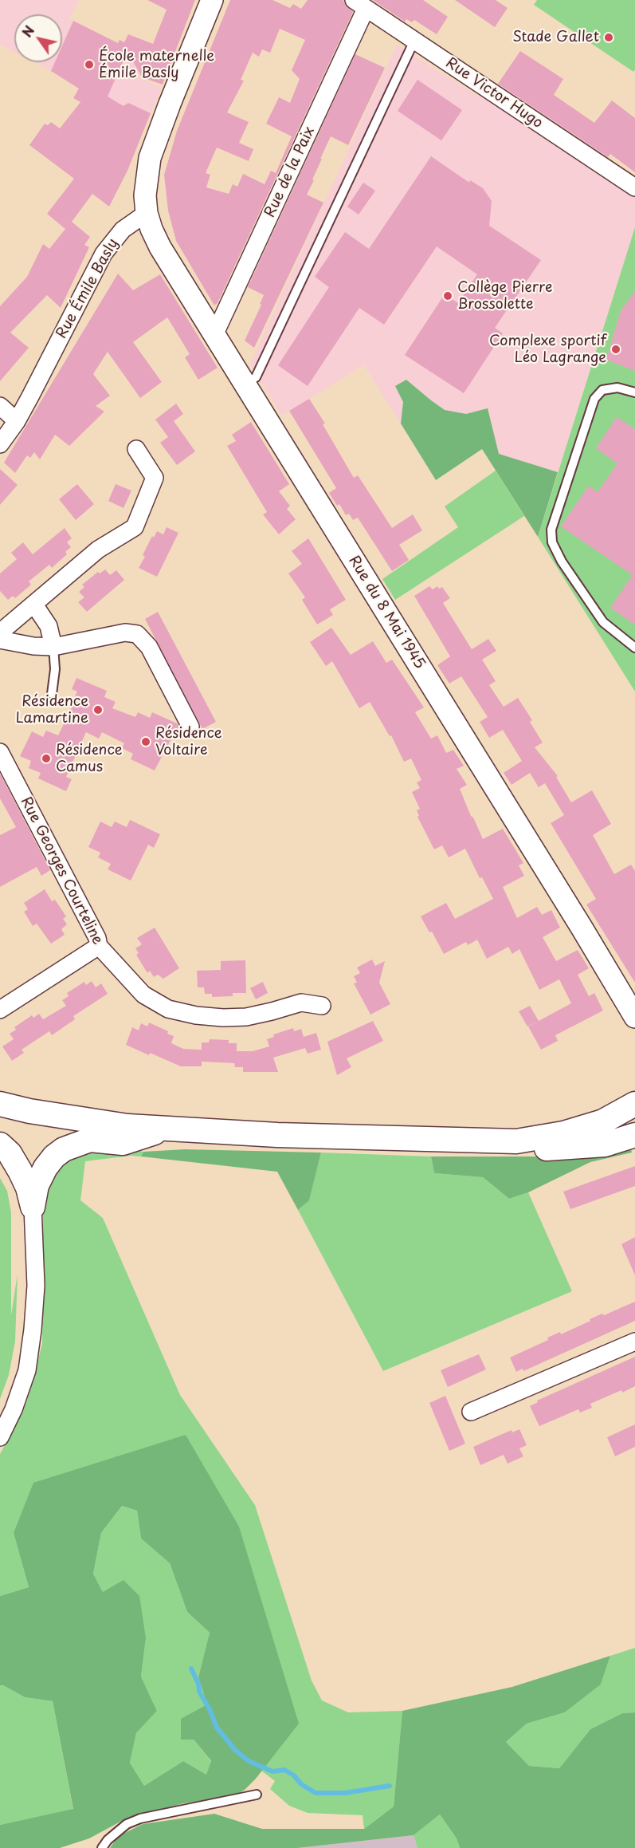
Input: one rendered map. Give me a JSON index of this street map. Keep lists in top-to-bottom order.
{
  "streets": {
    "street": [
      "Rue Victor Hugo",
      "Rue de la Paix",
      "Rue Émile Basly",
      "Rue du 8 Mai 1945",
      "Rue Georges Courteline"
    ]
  },
  "crossings": [
    ["Rue Victor Hugo", "Rue de la Paix"],
    ["Rue de la Paix", "Rue du 8 Mai 1945"],
    ["Rue Émile Basly", "Rue du 8 Mai 1945"]
  ],
  "places": [
    "Stade Gallet",
    "École maternelle Émile Basly",
    "Collège Pierre Brossolette",
    "Complexe sportif Léo Lagrange",
    "Résidence Lamartine",
    "Résidence Voltaire",
    "Résidence Camus"
  ],
  "north": "top left"
}
